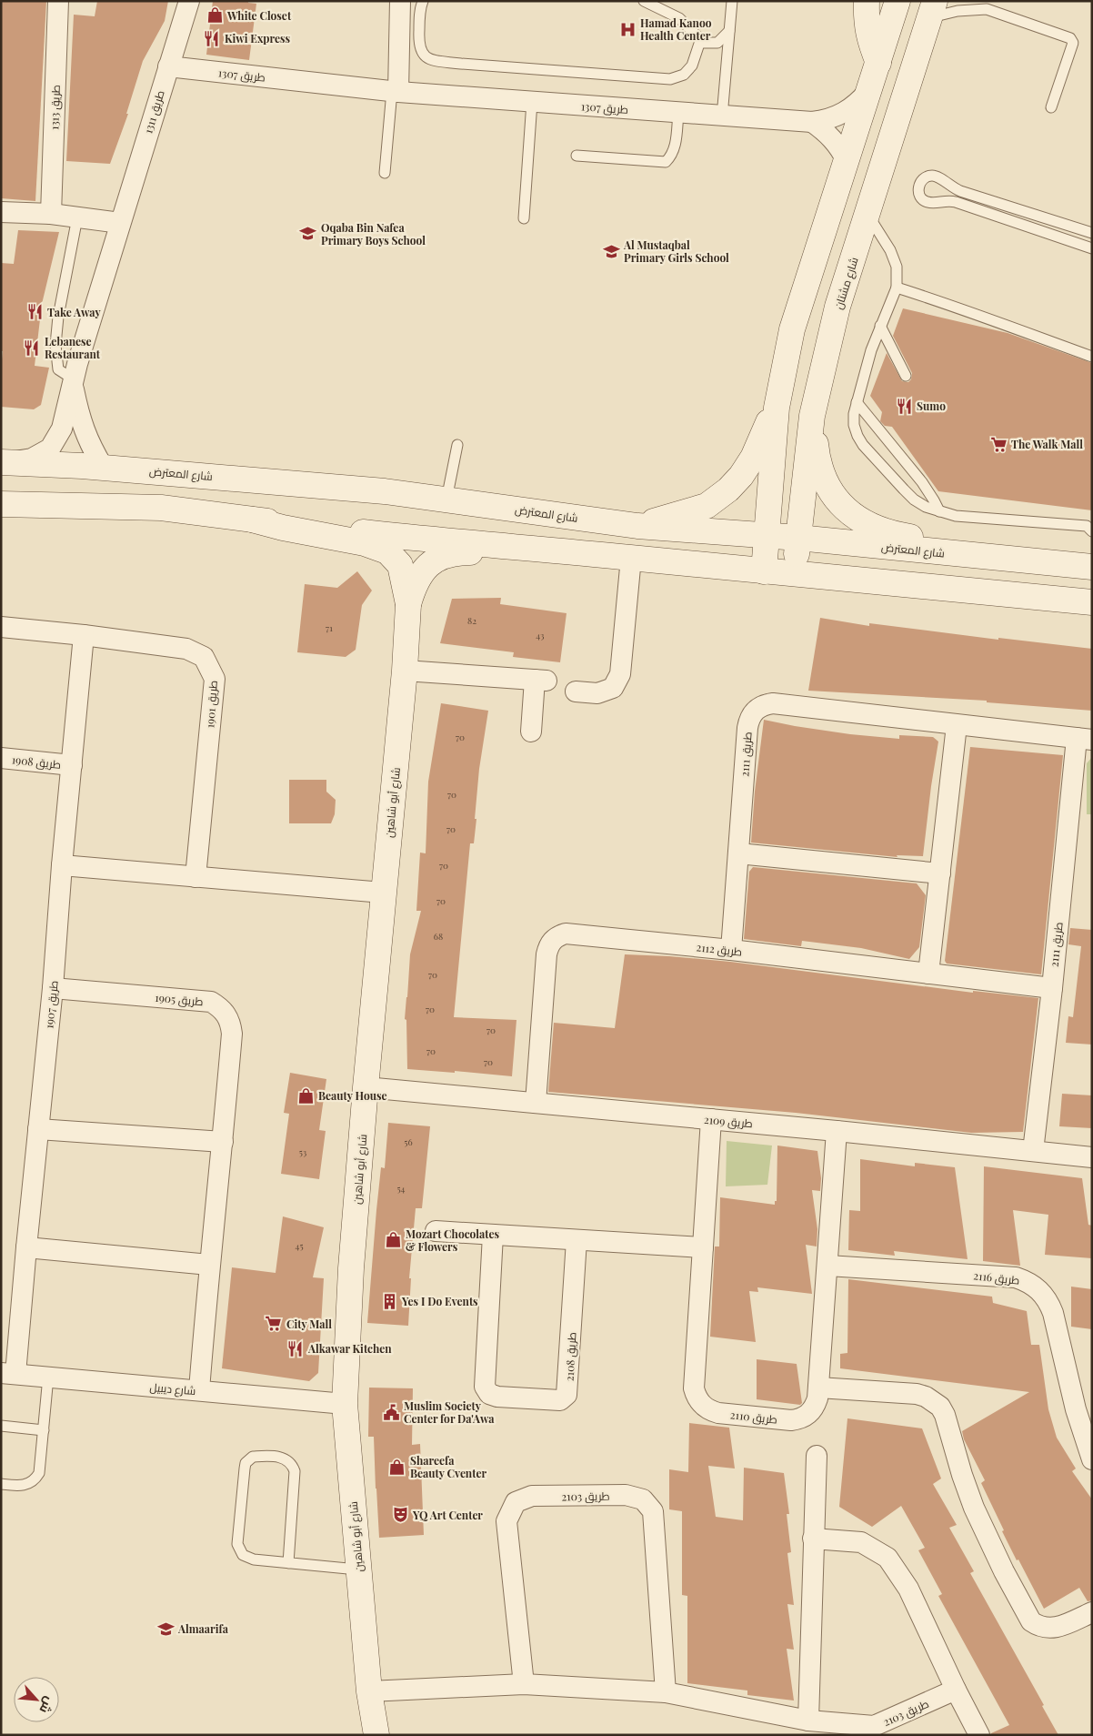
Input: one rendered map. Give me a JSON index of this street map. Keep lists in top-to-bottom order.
{
  "streets": {
    "street": [
      "طريق 1307",
      "طريق 1313",
      "طريق 1311",
      "شارع مشتان",
      "شارع المعترض",
      "طريق 1901",
      "طريق 2111",
      "طريق 1908",
      "شارع أبو شاهين",
      "طريق 2112",
      "طريق 1905",
      "طريق 1907",
      "طريق 2109",
      "طريق 2116",
      "طريق 2108",
      "شارع ديبيل",
      "طريق 2110",
      "طريق 2103"
    ]
  },
  "crossings": [
    ["طريق 1307", "طريق 1311"],
    ["طريق 1311", "شارع المعترض"],
    ["شارع مشتان", "شارع المعترض"],
    ["طريق 1901", "طريق 1907"],
    ["طريق 2111", "طريق 2112"],
    ["طريق 2111", "طريق 2109"],
    ["طريق 1908", "طريق 1907"],
    ["شارع أبو شاهين", "طريق 2109"],
    ["شارع أبو شاهين", "شارع ديبيل"],
    ["شارع أبو شاهين", "طريق 2103"],
    ["طريق 2112", "طريق 2109"],
    ["طريق 1905", "طريق 1907"],
    ["طريق 1905", "شارع ديبيل"],
    ["طريق 1907", "شارع ديبيل"],
    ["طريق 2109", "طريق 2110"],
    ["طريق 2116", "طريق 2110"]
  ],
  "places": {
    "shop": [
      "White Closet",
      "Beauty House",
      "Mozart Chocolates & Flowers",
      "Shareefa Beauty Cventer"
    ],
    "hospital": ["Hamad Kanoo Health Center"],
    "restaurant": [
      "Kiwi Express",
      "Take Away",
      "Lebanese Restaurant",
      "Sumo",
      "Alkawar Kitchen"
    ],
    "school or university": ["Oqaba Bin Nafea Primary Boys School", "Al Mustaqbal Primary Girls School", "Almaarifa"],
    "supermarket": ["The Walk Mall", "City Mall"],
    "building": ["Yes I Do Events"],
    "public building": ["Muslim Society Center for Da'Awa"],
    "theatre": ["YQ Art Center"]
  },
  "house_numbers": [
    "82",
    "71",
    "43",
    "70",
    "70",
    "70",
    "70",
    "70",
    "68",
    "70",
    "70",
    "70",
    "70",
    "70",
    "56",
    "53",
    "54",
    "45"
  ],
  "north": "bottom right"
}
